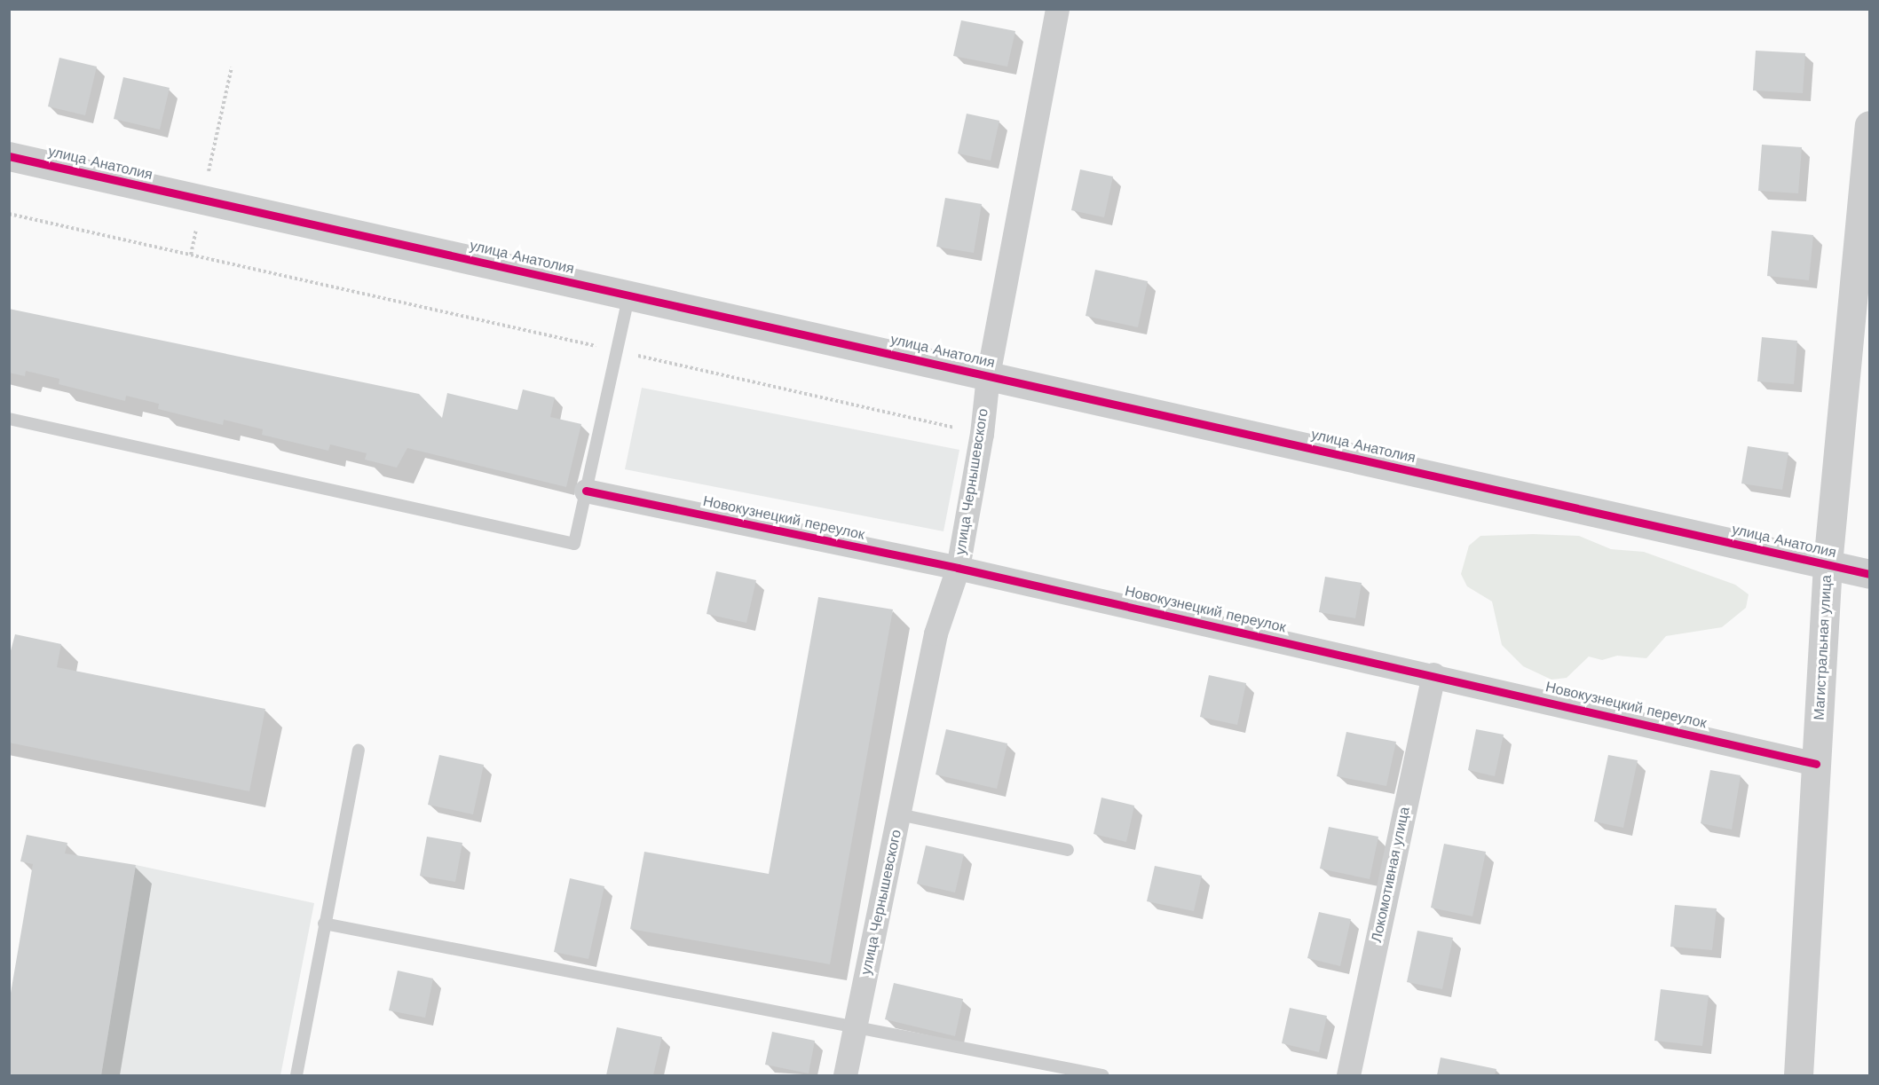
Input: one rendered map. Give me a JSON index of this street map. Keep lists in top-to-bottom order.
{
  "streets": {
    "street": [
      "улица Анатолия",
      "улица Чернышевского",
      "Новокузнецкий переулок",
      "Магистральная улица",
      "Локомотивная улица"
    ]
  },
  "crossings": [
    ["улица Анатолия", "улица Чернышевского"],
    ["улица Анатолия", "Магистральная улица"],
    ["улица Чернышевского", "Новокузнецкий переулок"],
    ["Новокузнецкий переулок", "Магистральная улица"],
    ["Новокузнецкий переулок", "Локомотивная улица"]
  ]
}
